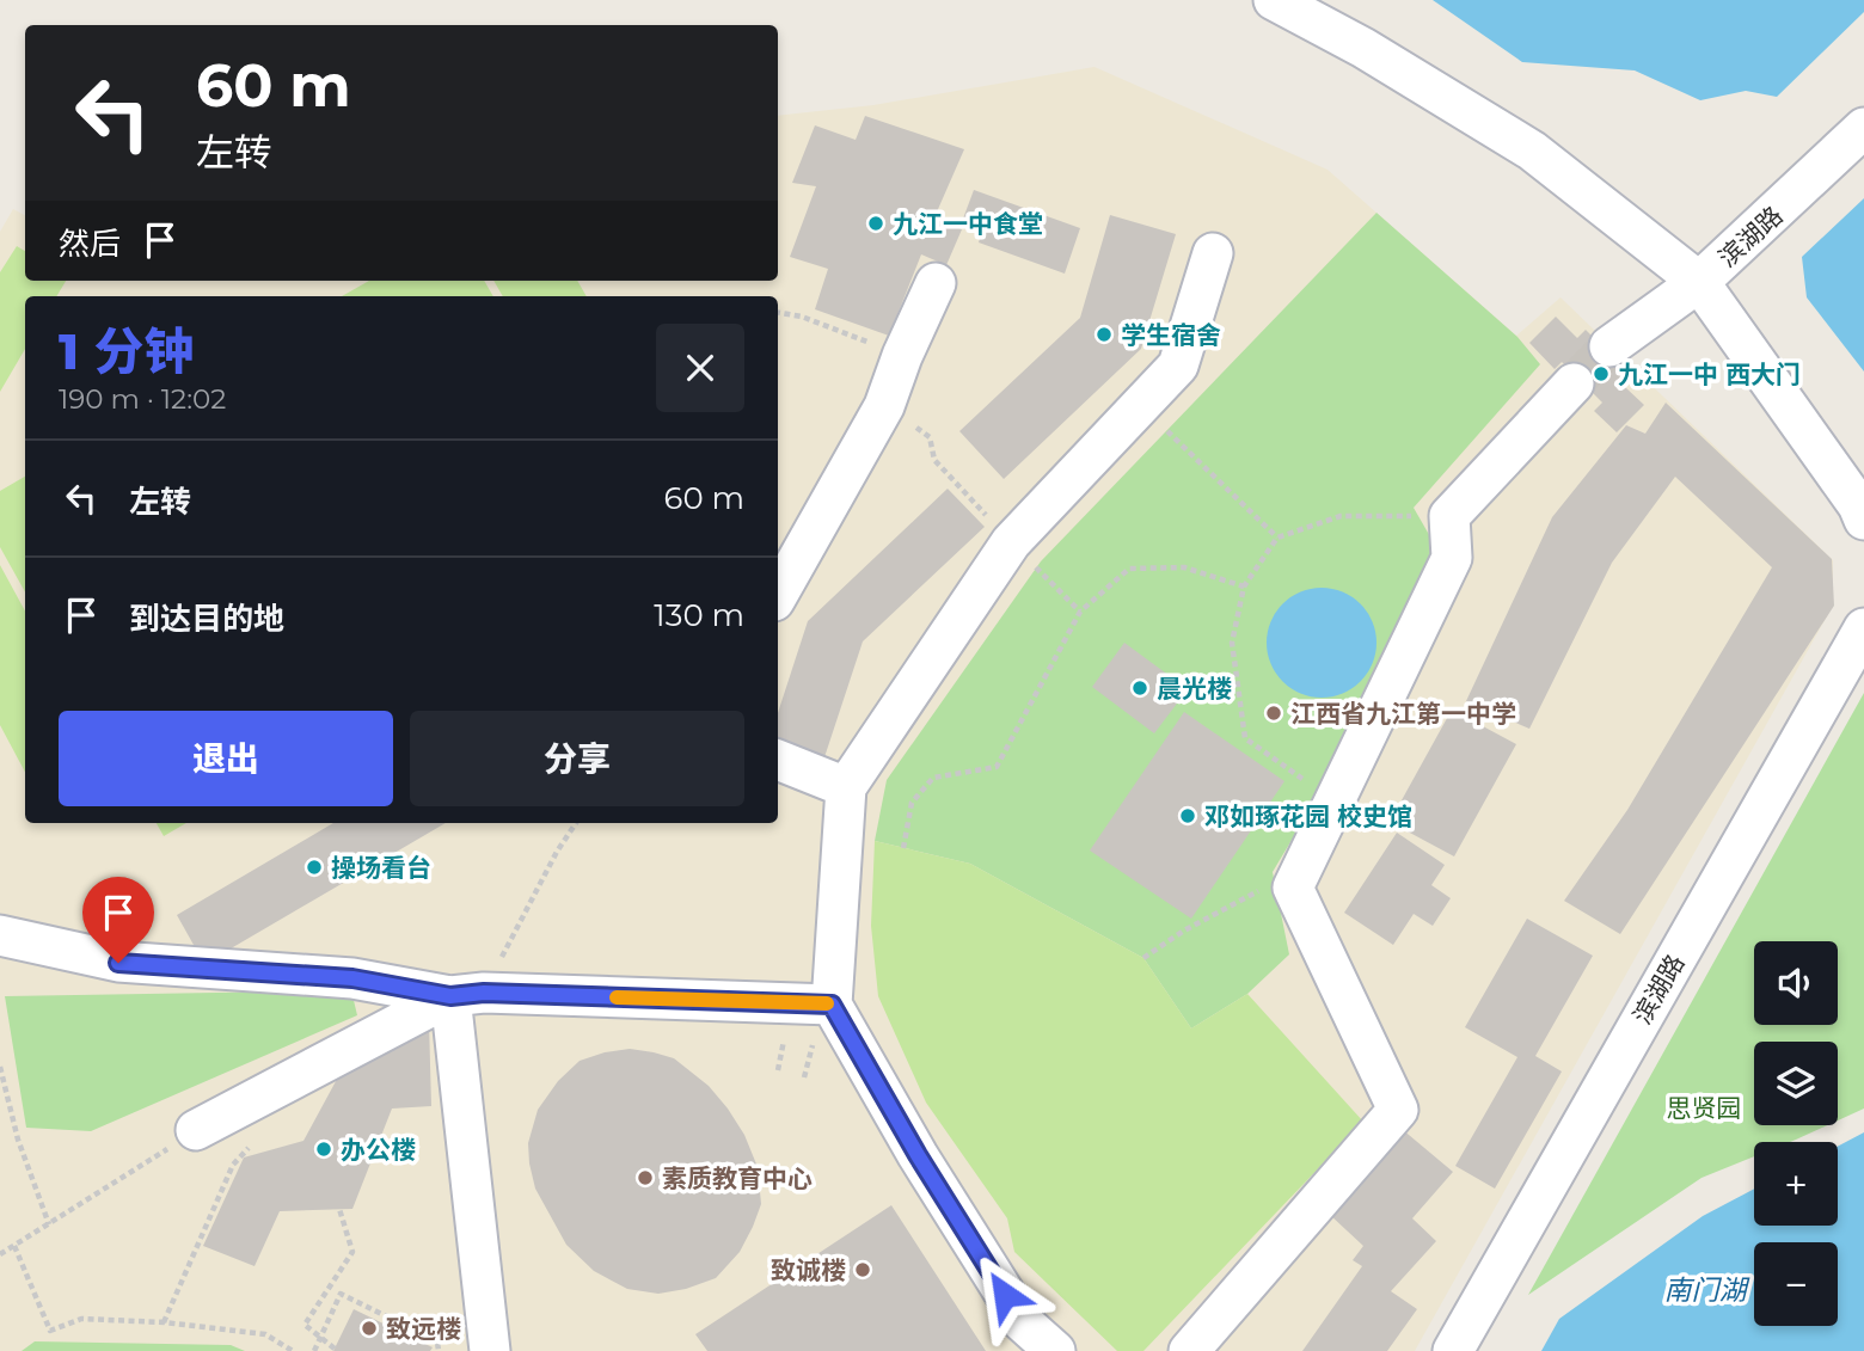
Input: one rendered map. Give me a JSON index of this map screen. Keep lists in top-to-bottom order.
{
  "streets": {
    "street": ["滨湖路"]
  },
  "water": ["南门湖"],
  "parks": ["思贤园"],
  "places": [
    "九江一中食堂",
    "学生宿舍",
    "九江一中 西大门",
    "晨光楼",
    "江西省九江第一中学",
    "邓如琢花园 校史馆",
    "操场看台",
    "办公楼",
    "素质教育中心",
    "致诚楼",
    "致远楼"
  ],
  "page": {
    "turn": ["60 m", "左转"],
    "then": "然后",
    "heading": ["1 分钟", "190 m · 12:02"],
    "list": [
      {
        "name": "左转",
        "value": "60 m"
      },
      {
        "name": "到达目的地",
        "value": "130 m"
      }
    ],
    "buttons": ["退出", "分享"],
    "map_buttons": ["+", "−"]
  }
}
